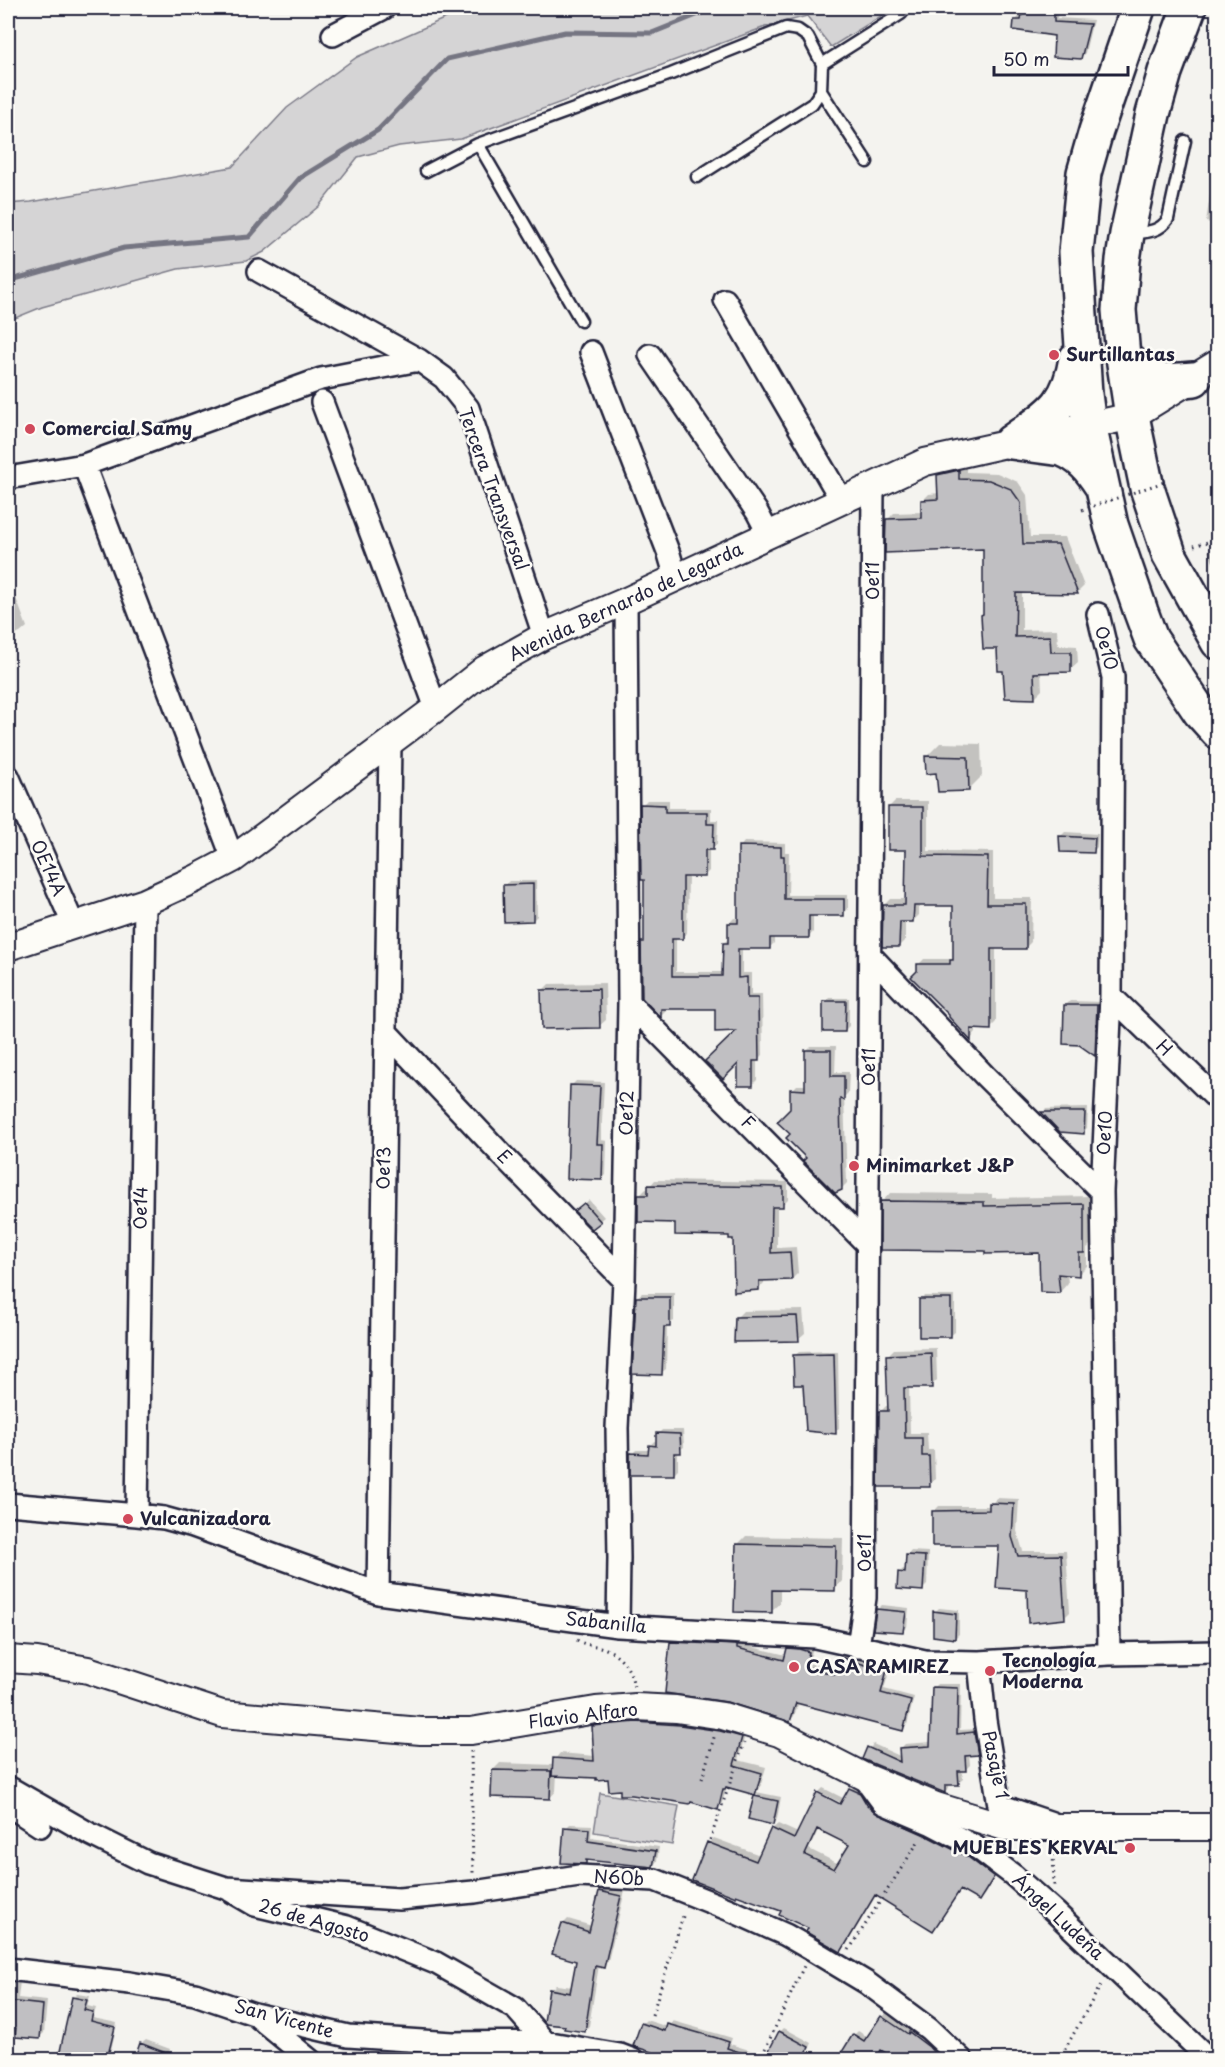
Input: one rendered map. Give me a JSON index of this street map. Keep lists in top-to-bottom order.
{
  "streets": {
    "street": [
      "Tercera Transversal",
      "Oe11",
      "Avenida Bernardo de Legarda",
      "Oe10",
      "OE14A",
      "H",
      "Oe12",
      "F",
      "E",
      "Oe13",
      "Oe14",
      "Sabanilla",
      "Flavio Alfaro",
      "Pasaje 1",
      "N60b",
      "Ángel Ludeña",
      "26 de Agosto",
      "San Vicente"
    ]
  },
  "crossings": [
    ["Tercera Transversal", "Avenida Bernardo de Legarda"],
    ["Oe11", "Avenida Bernardo de Legarda"],
    ["Oe11", "F"],
    ["Oe11", "Sabanilla"],
    ["Avenida Bernardo de Legarda", "OE14A"],
    ["Avenida Bernardo de Legarda", "Oe12"],
    ["Avenida Bernardo de Legarda", "Oe13"],
    ["Avenida Bernardo de Legarda", "Oe14"],
    ["Oe10", "H"],
    ["Oe10", "Sabanilla"],
    ["Oe12", "F"],
    ["Oe12", "E"],
    ["Oe12", "Sabanilla"],
    ["E", "Oe13"],
    ["Oe13", "Sabanilla"],
    ["Oe14", "Sabanilla"],
    ["Sabanilla", "Pasaje 1"],
    ["Flavio Alfaro", "Pasaje 1"],
    ["Flavio Alfaro", "Ángel Ludeña"],
    ["N60b", "26 de Agosto"],
    ["26 de Agosto", "San Vicente"]
  ],
  "places": [
    "Surtillantas",
    "Comercial Samy",
    "Minimarket J&P",
    "Vulcanizadora",
    "CASA RAMIREZ",
    "Tecnología Moderna",
    "MUEBLES KERVAL"
  ],
  "scale_bar": "50 m"
}
